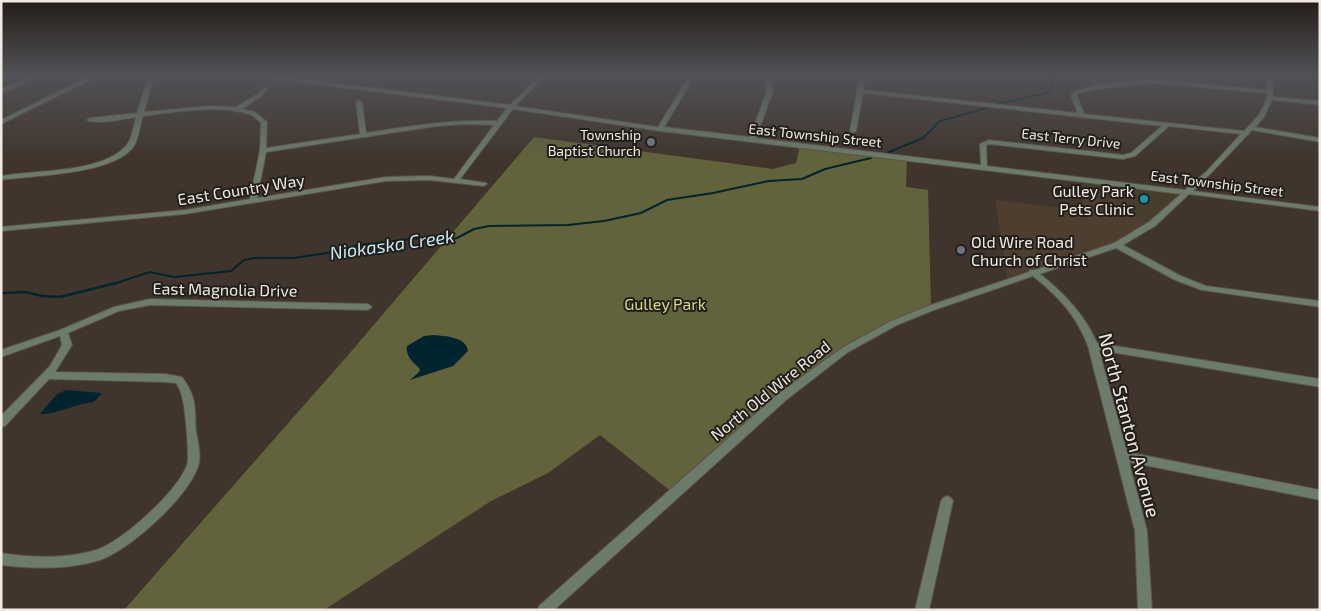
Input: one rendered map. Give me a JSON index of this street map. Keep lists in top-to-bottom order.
{
  "streets": {
    "street": [
      "East Township Street",
      "East Terry Drive",
      "East Country Way",
      "East Magnolia Drive",
      "North Old Wire Road",
      "North Stanton Avenue"
    ]
  },
  "crossings": [
    ["East Township Street", "East Terry Drive"],
    ["East Township Street", "North Old Wire Road"],
    ["North Old Wire Road", "North Stanton Avenue"]
  ],
  "water": ["Niokaska Creek"],
  "parks": ["Gulley Park"],
  "places": ["Township Baptist Church", "Gulley Park Pets Clinic", "Old Wire Road Church of Christ"]
}
